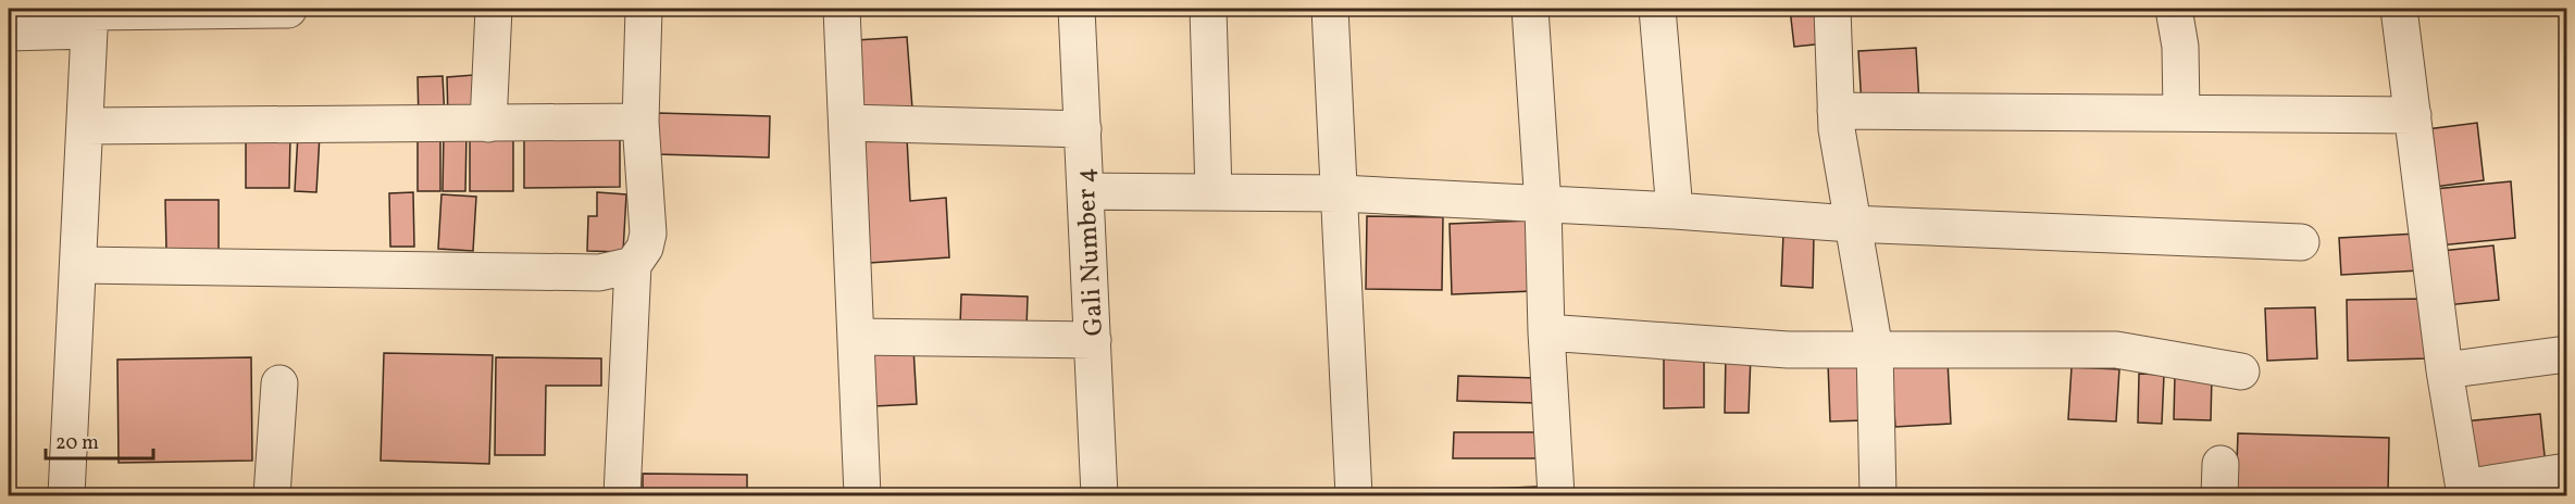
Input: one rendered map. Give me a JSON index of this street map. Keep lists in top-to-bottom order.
{
  "streets": {
    "street": ["Gali Number 4"]
  },
  "scale_bar": "20 m"
}
